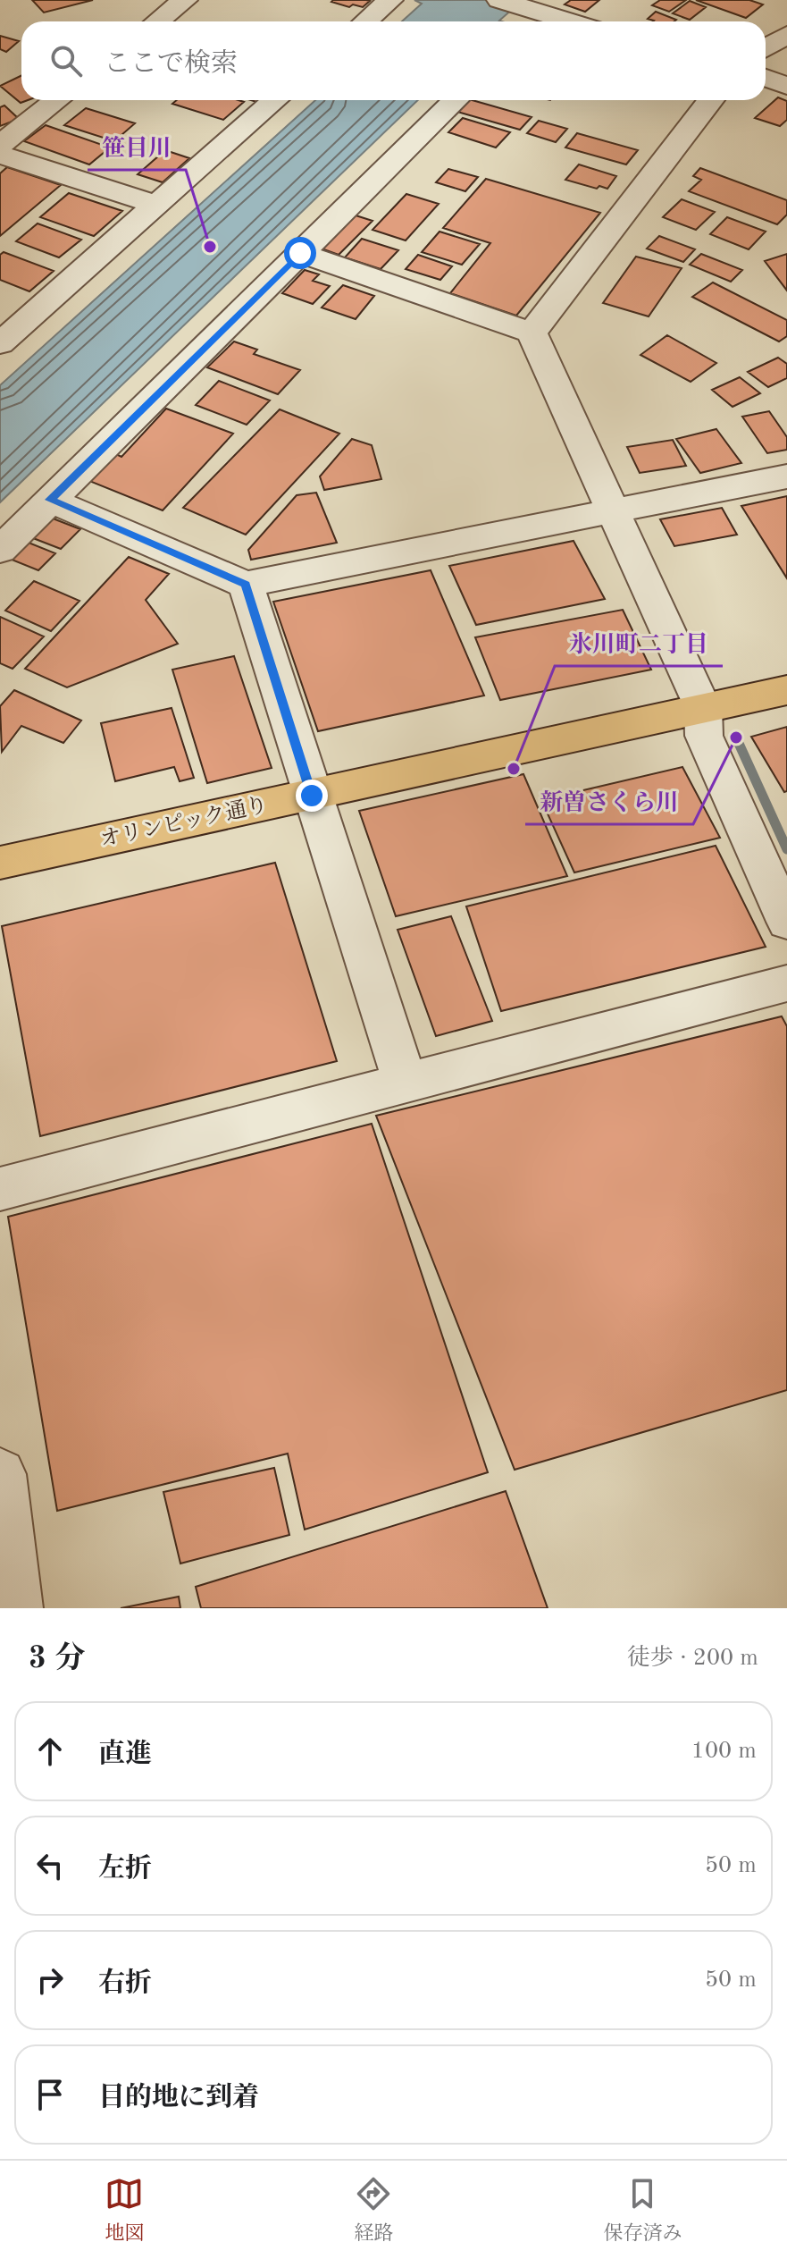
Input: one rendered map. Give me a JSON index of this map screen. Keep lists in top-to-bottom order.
{
  "streets": {
    "main road": ["オリンピック通り"]
  },
  "places": ["笹目川", "新曽さくら川", "氷川町二丁目"],
  "page": {
    "search": "ここで検索",
    "heading": ["3 分", "徒歩 · 200 m"],
    "list": [
      ["直進", "100 m"],
      ["左折", "50 m"],
      ["右折", "50 m"],
      "目的地に到着"
    ],
    "nav": ["地図", "経路", "保存済み"]
  }
}
